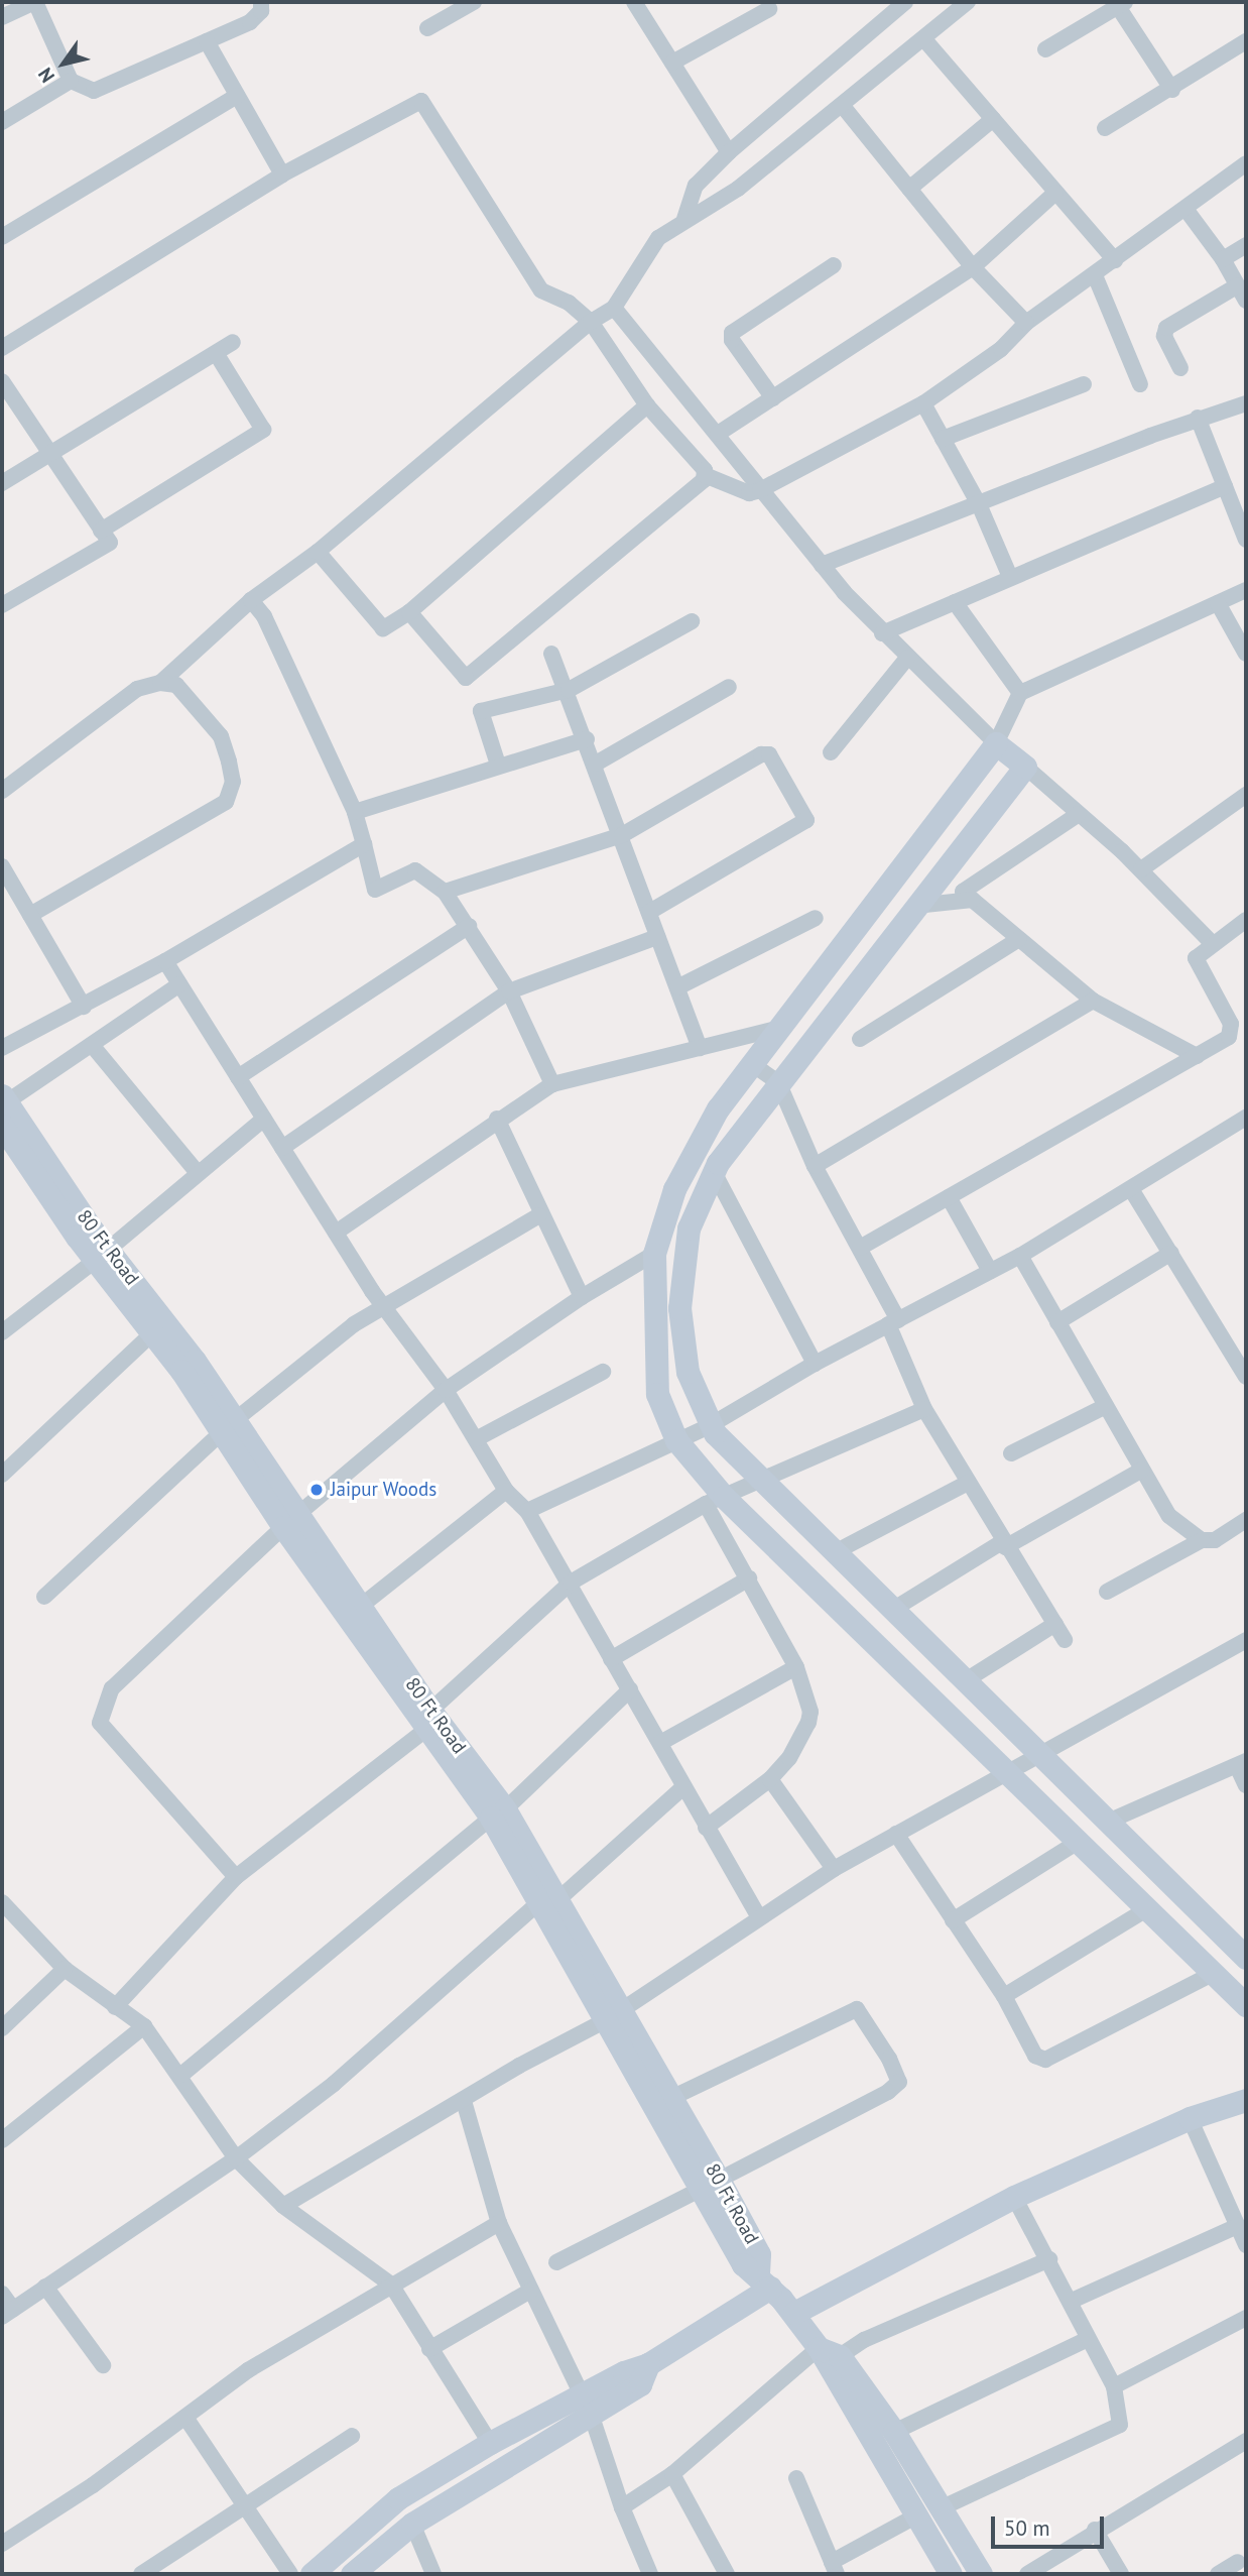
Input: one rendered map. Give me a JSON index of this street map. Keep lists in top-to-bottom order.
{
  "streets": {
    "street": ["80 Ft Road"]
  },
  "places": ["Jaipur Woods"],
  "scale_bar": "50 m",
  "north": "bottom left"
}
